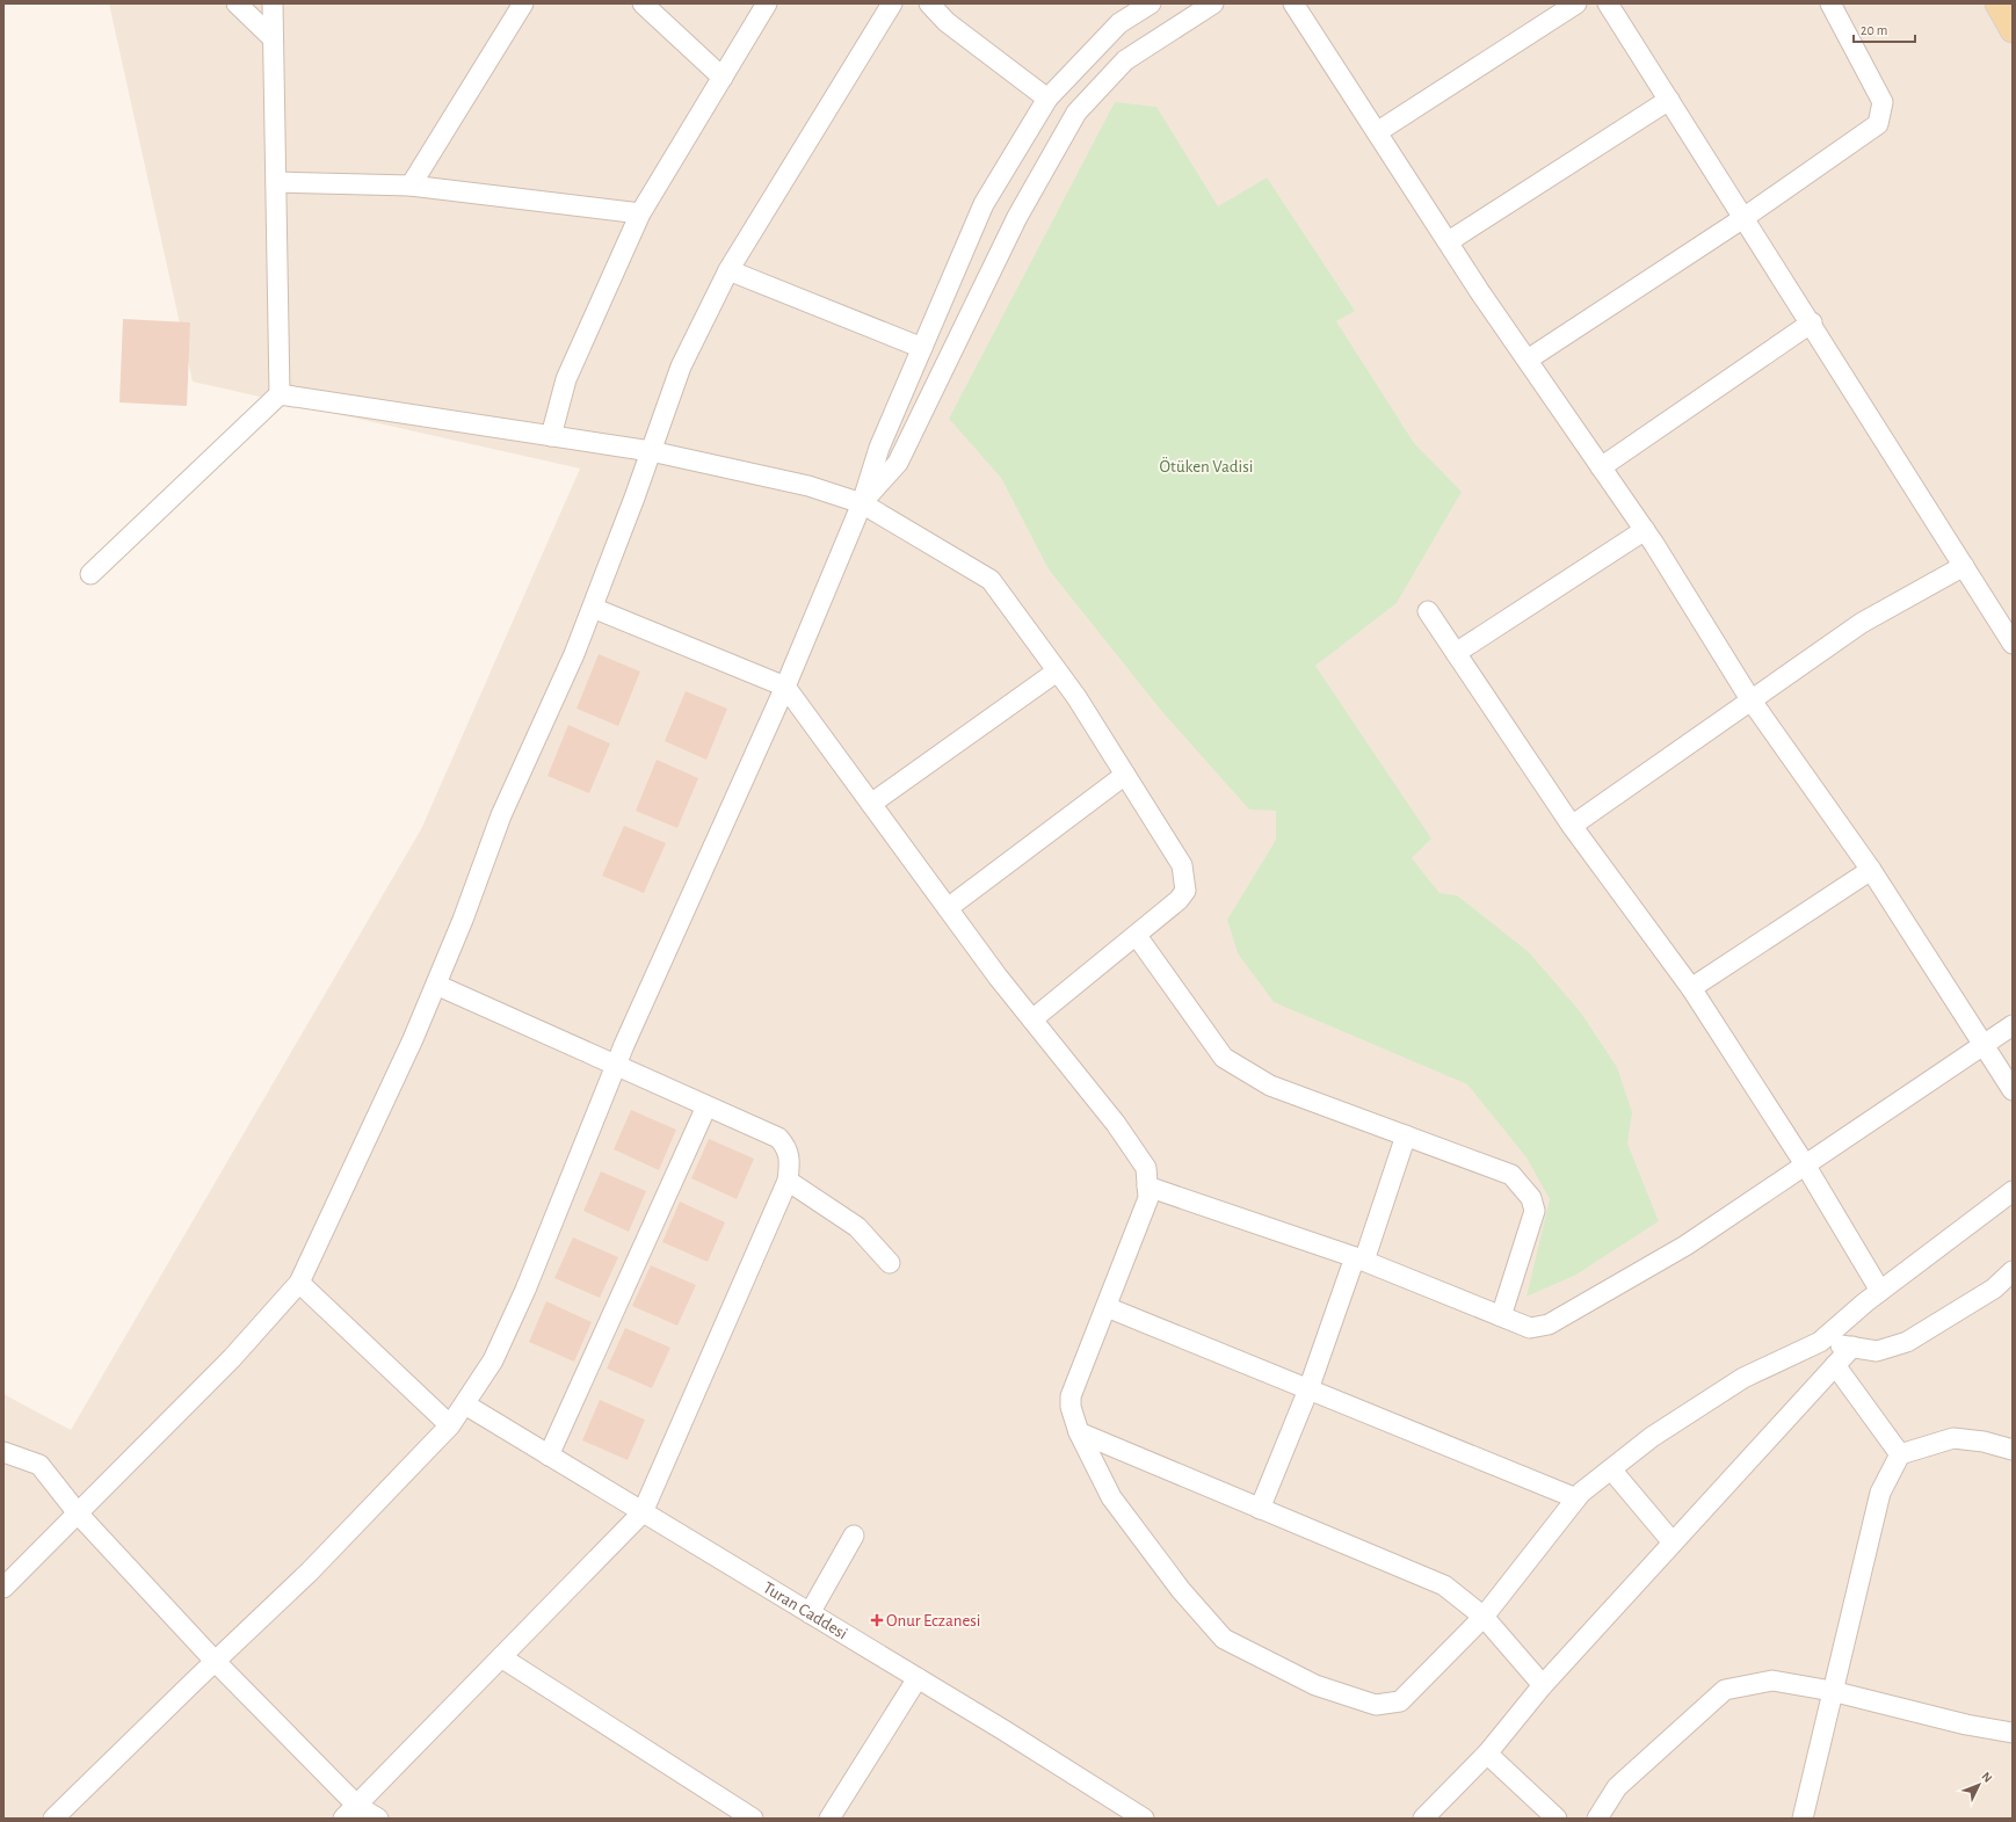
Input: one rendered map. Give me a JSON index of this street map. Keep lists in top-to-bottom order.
{
  "streets": {
    "street": ["Turan Caddesi"]
  },
  "parks": ["Ötüken Vadisi"],
  "places": {
    "health": ["Onur Eczanesi"]
  },
  "scale_bar": "20 m",
  "north": "top right"
}
